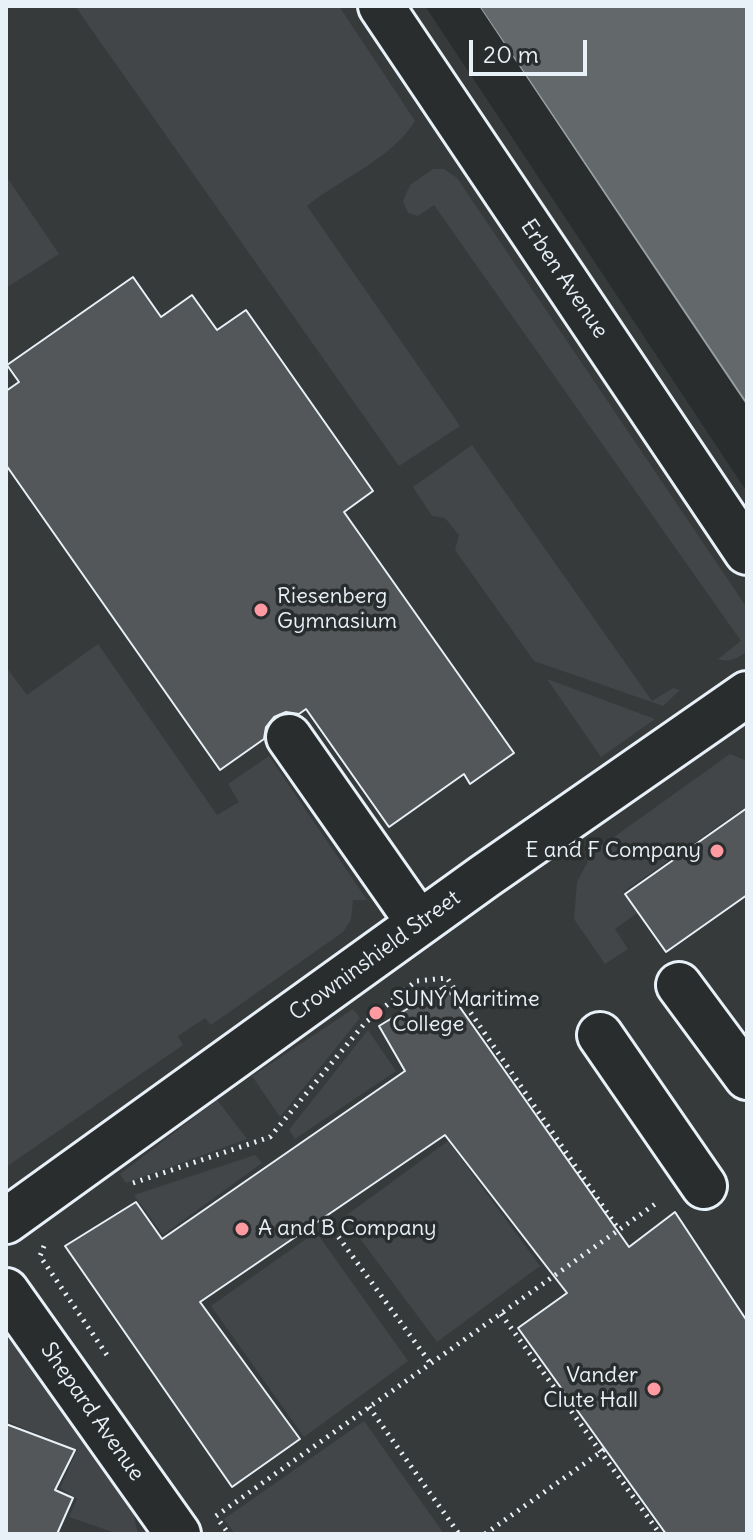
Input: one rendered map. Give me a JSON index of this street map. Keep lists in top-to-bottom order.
{
  "streets": {
    "street": ["Erben Avenue", "Crowninshield Street", "Shepard Avenue"]
  },
  "places": [
    "Riesenberg Gymnasium",
    "E and F Company",
    "SUNY Maritime College",
    "A and B Company",
    "Vander Clute Hall"
  ],
  "scale_bar": "20 m"
}
